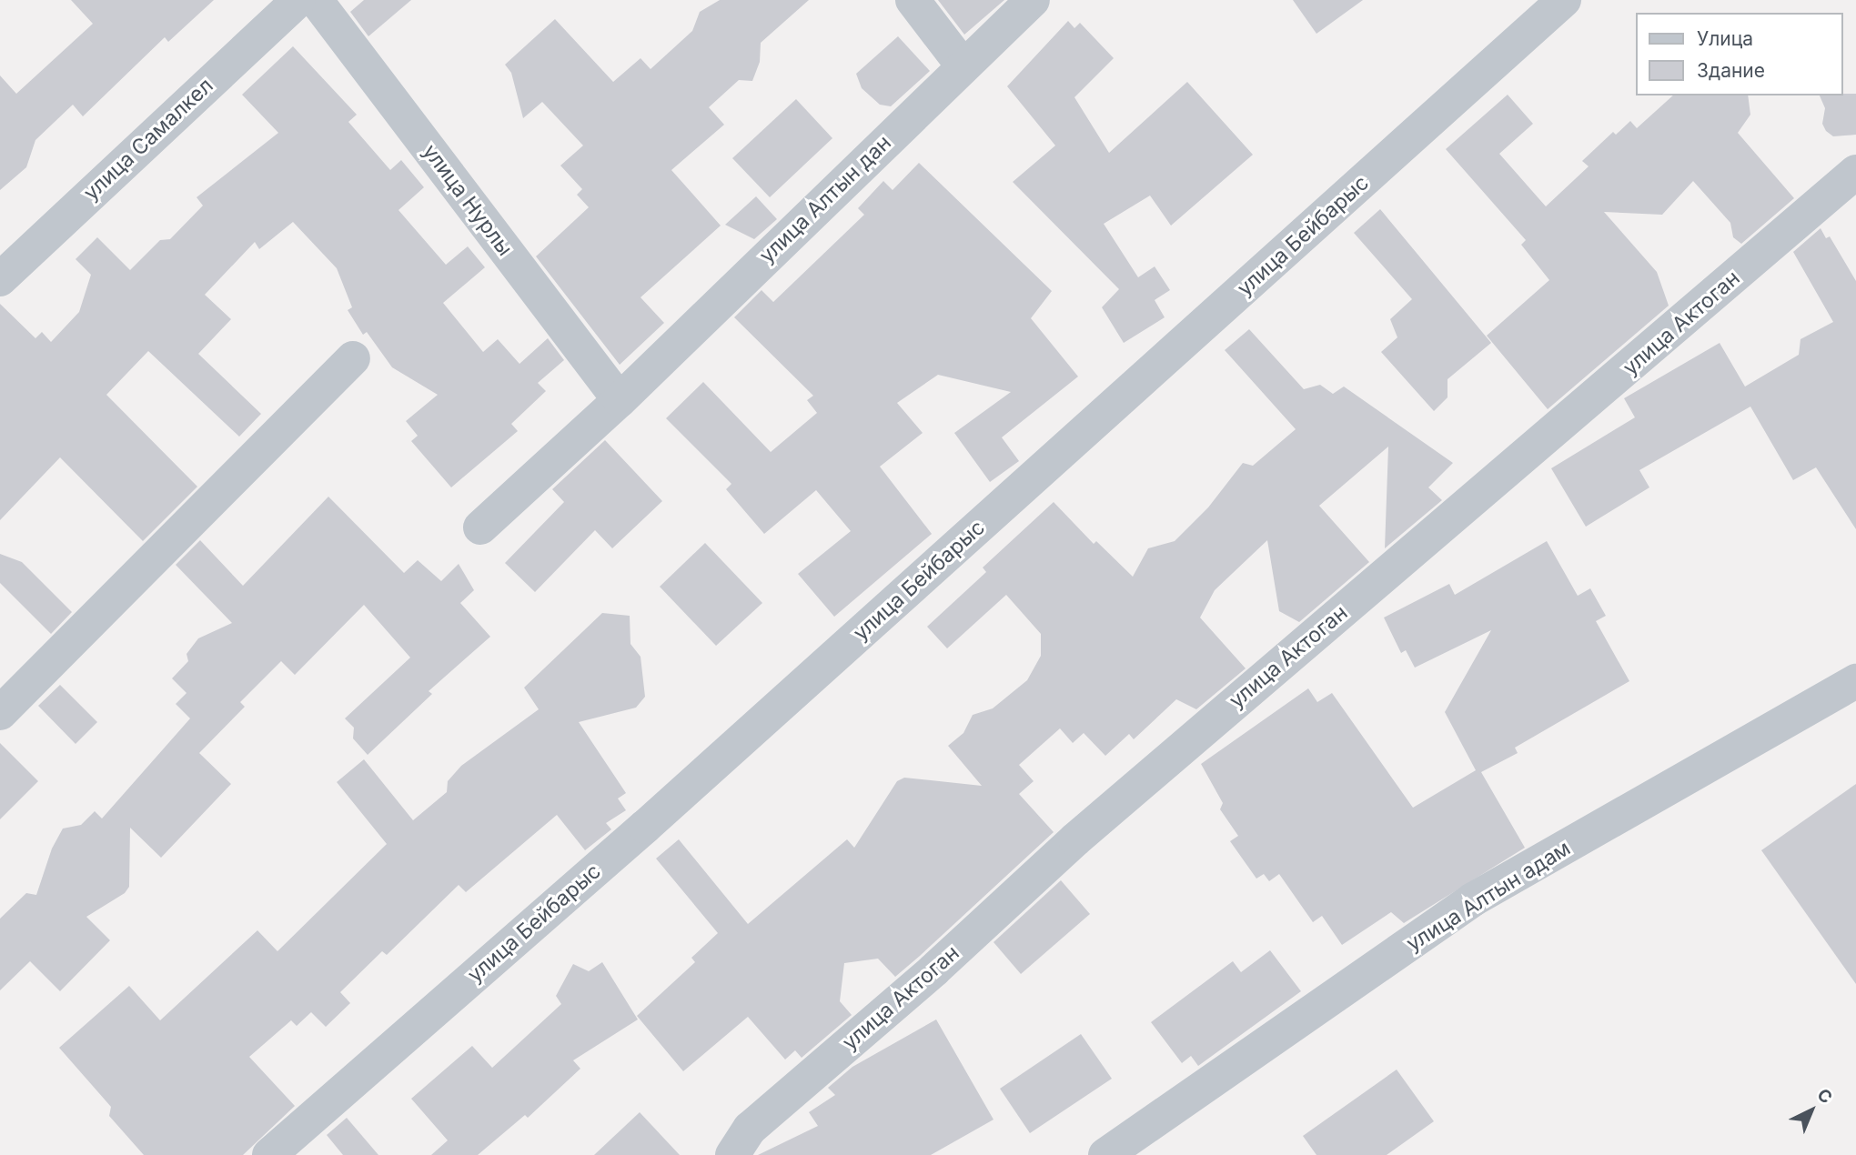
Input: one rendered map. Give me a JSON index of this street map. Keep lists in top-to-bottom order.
{
  "streets": {
    "street": [
      "улица Самалкел",
      "улица Алтын дан",
      "улица Нурлы",
      "улица Бейбарыс",
      "улица Актоган",
      "улица Алтын адам"
    ]
  },
  "crossings": [
    ["улица Алтын дан", "улица Нурлы"]
  ],
  "legend": ["Улица", "Здание"],
  "north": "top right"
}
